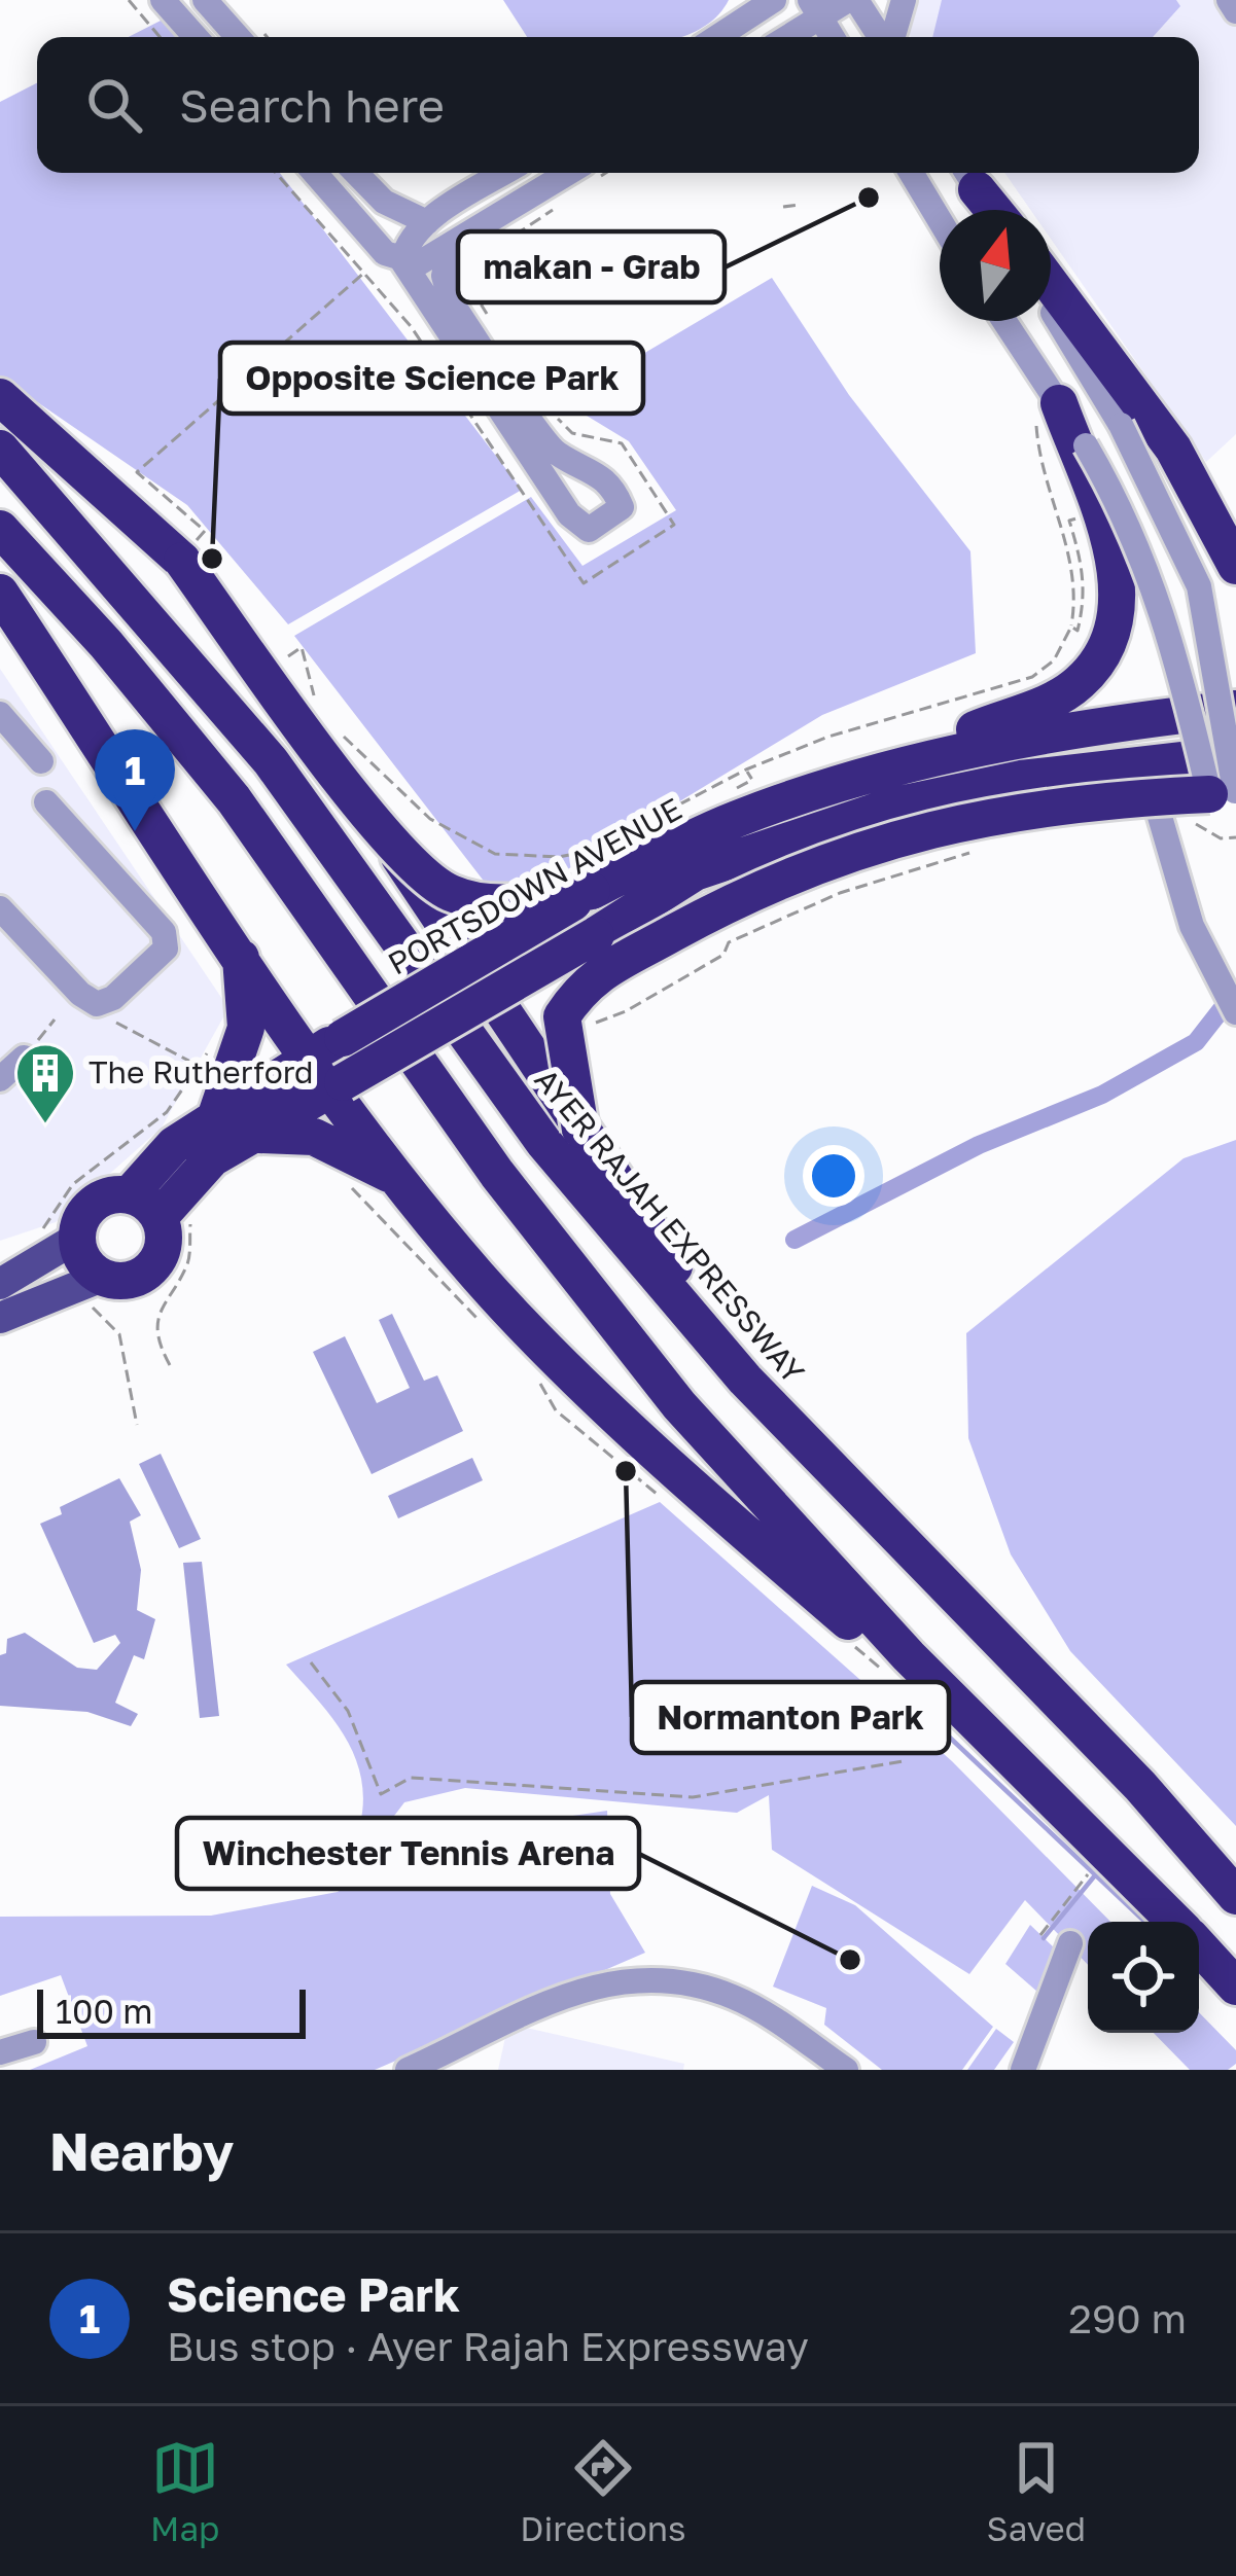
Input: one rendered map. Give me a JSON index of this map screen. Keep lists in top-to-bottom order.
{
  "streets": {
    "highway": ["PORTSDOWN AVENUE", "AYER RAJAH EXPRESSWAY"]
  },
  "places": {
    "other": [
      "makan - Grab",
      "Opposite Science Park",
      "Normanton Park",
      "Winchester Tennis Arena"
    ],
    "building": ["The Rutherford"]
  },
  "scale_bar": "100 m",
  "north": "top",
  "page": {
    "search": "Search here",
    "pins": "1",
    "scale": "100 m",
    "heading": "Nearby",
    "list": [
      {
        "mark": "1",
        "name": "Science Park",
        "note": "Bus stop · Ayer Rajah Expressway",
        "value": "290 m"
      }
    ],
    "nav": ["Map", "Directions", "Saved"]
  }
}
